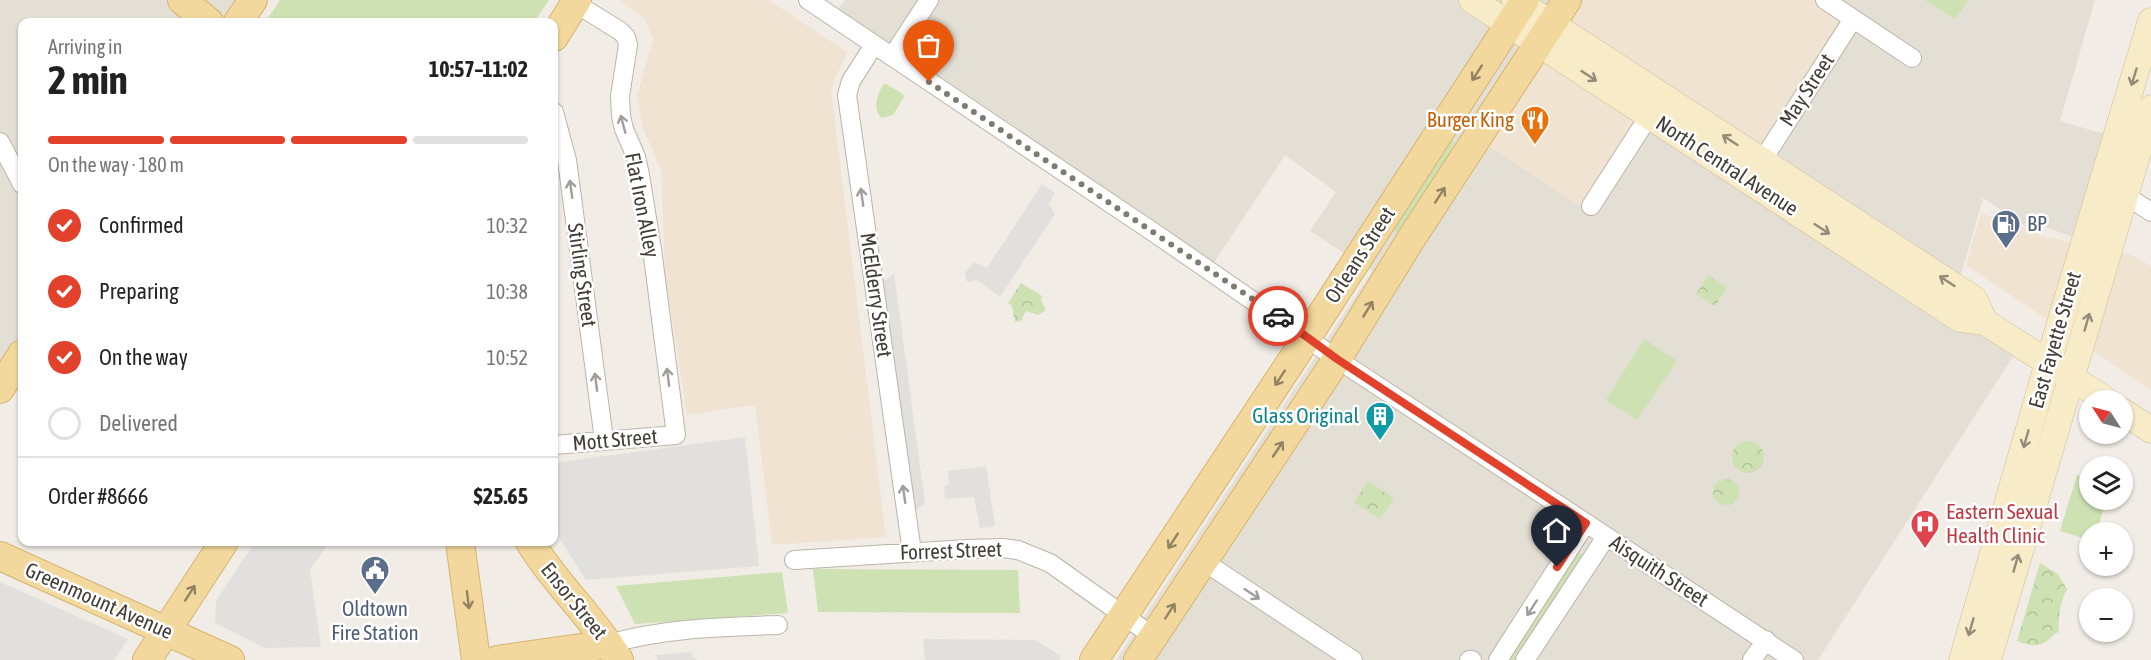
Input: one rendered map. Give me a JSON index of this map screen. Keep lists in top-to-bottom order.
{
  "streets": {
    "main road": [
      "North Central Avenue",
      "Orleans Street",
      "East Fayette Street",
      "Greenmount Avenue",
      "Ensor Street"
    ],
    "street": [
      "May Street",
      "Flat Iron Alley",
      "Stirling Street",
      "McElderry Street",
      "Mott Street",
      "Forrest Street",
      "Aisquith Street"
    ]
  },
  "crossings": [
    ["May Street", "North Central Avenue"],
    ["North Central Avenue", "Orleans Street"],
    ["North Central Avenue", "East Fayette Street"],
    ["Flat Iron Alley", "Mott Street"],
    ["Orleans Street", "Forrest Street"],
    ["Orleans Street", "Aisquith Street"],
    ["Stirling Street", "Mott Street"],
    ["McElderry Street", "Forrest Street"],
    ["McElderry Street", "Aisquith Street"]
  ],
  "one_way": ["Flat Iron Alley", "Stirling Street", "McElderry Street"],
  "places": {
    "restaurant": ["Burger King"],
    "fuel station": ["BP"],
    "building": ["Glass Original"],
    "hospital": ["Eastern Sexual Health Clinic"],
    "public building": ["Oldtown Fire Station"]
  },
  "north": "top left",
  "page": {
    "heading": ["2 min", "Arriving in", "10:57–11:02"],
    "panel": ["Order #8666", "$25.65"],
    "bar": "On the way · 180 m",
    "list": [
      ["Confirmed", "10:32"],
      ["Preparing", "10:38"],
      ["On the way", "10:52"],
      "Delivered"
    ],
    "map_buttons": ["+", "−"]
  }
}
